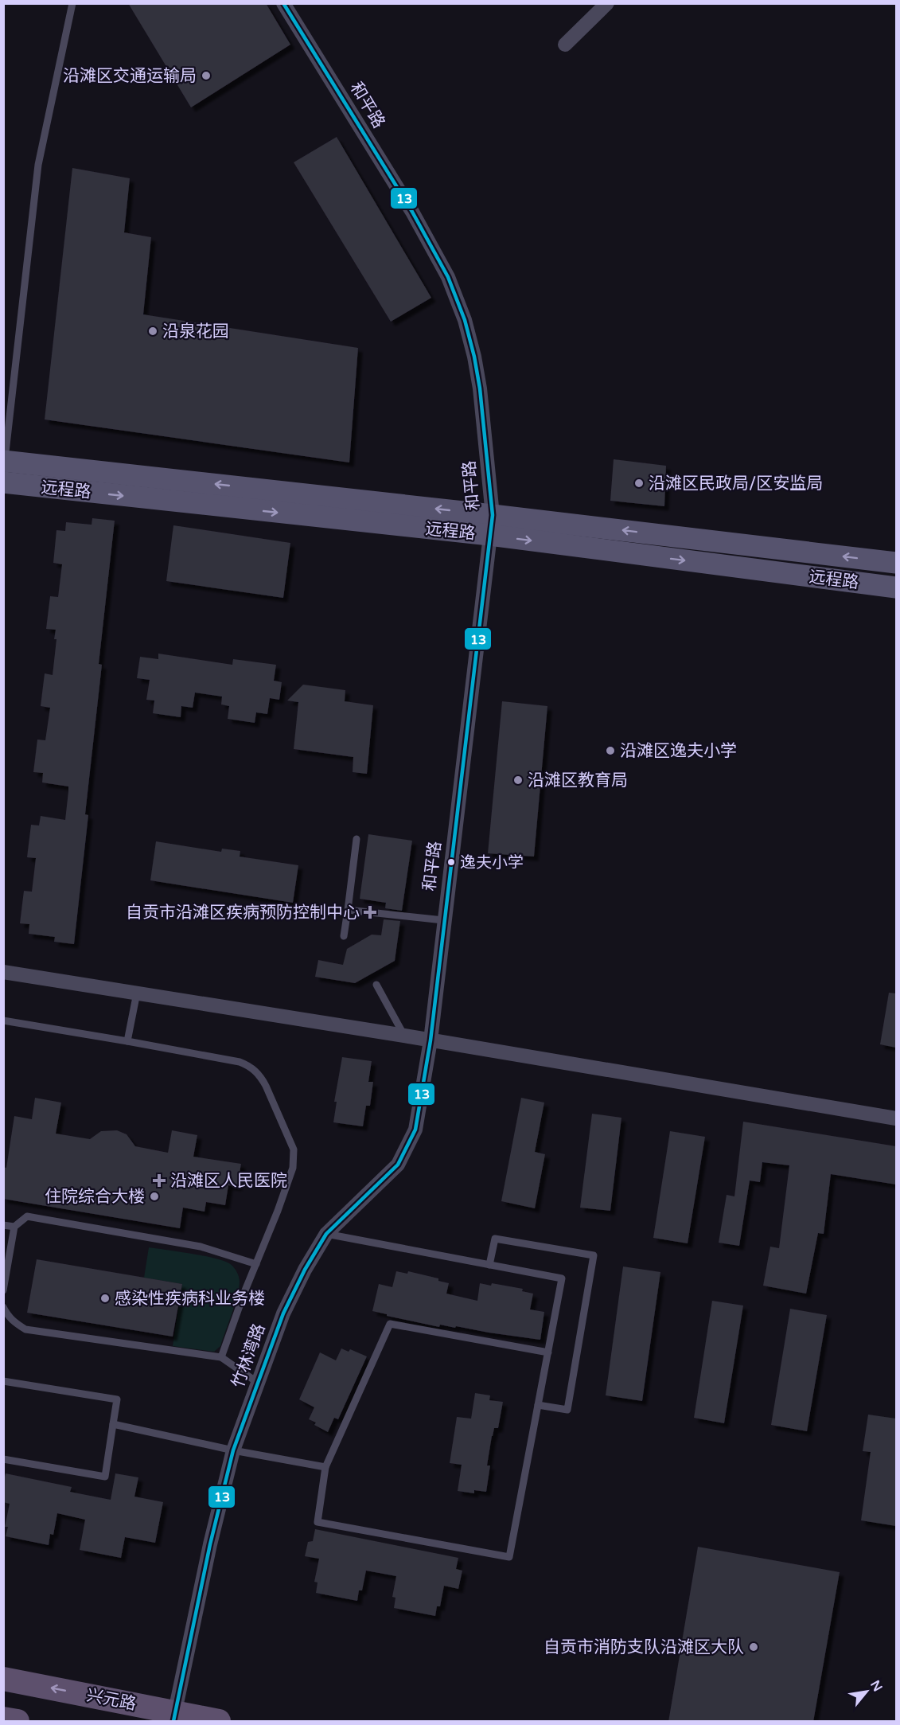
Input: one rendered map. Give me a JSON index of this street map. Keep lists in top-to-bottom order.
{
  "streets": {
    "main road": ["远程路", "兴元路"],
    "street": ["和平路", "竹林湾路"]
  },
  "crossings": [
    ["和平路", "远程路"],
    ["和平路", "竹林湾路"],
    ["竹林湾路", "兴元路"]
  ],
  "one_way": ["兴元路"],
  "places": {
    "other": [
      "沿滩区交通运输局",
      "沿泉花园",
      "沿滩区民政局/区安监局",
      "沿滩区逸夫小学",
      "沿滩区教育局",
      "逸夫小学",
      "住院综合大楼",
      "感染性疾病科业务楼",
      "自贡市消防支队沿滩区大队"
    ],
    "health": ["自贡市沿滩区疾病预防控制中心", "沿滩区人民医院"]
  },
  "lines": ["transit line 13"],
  "north": "top right"
}
